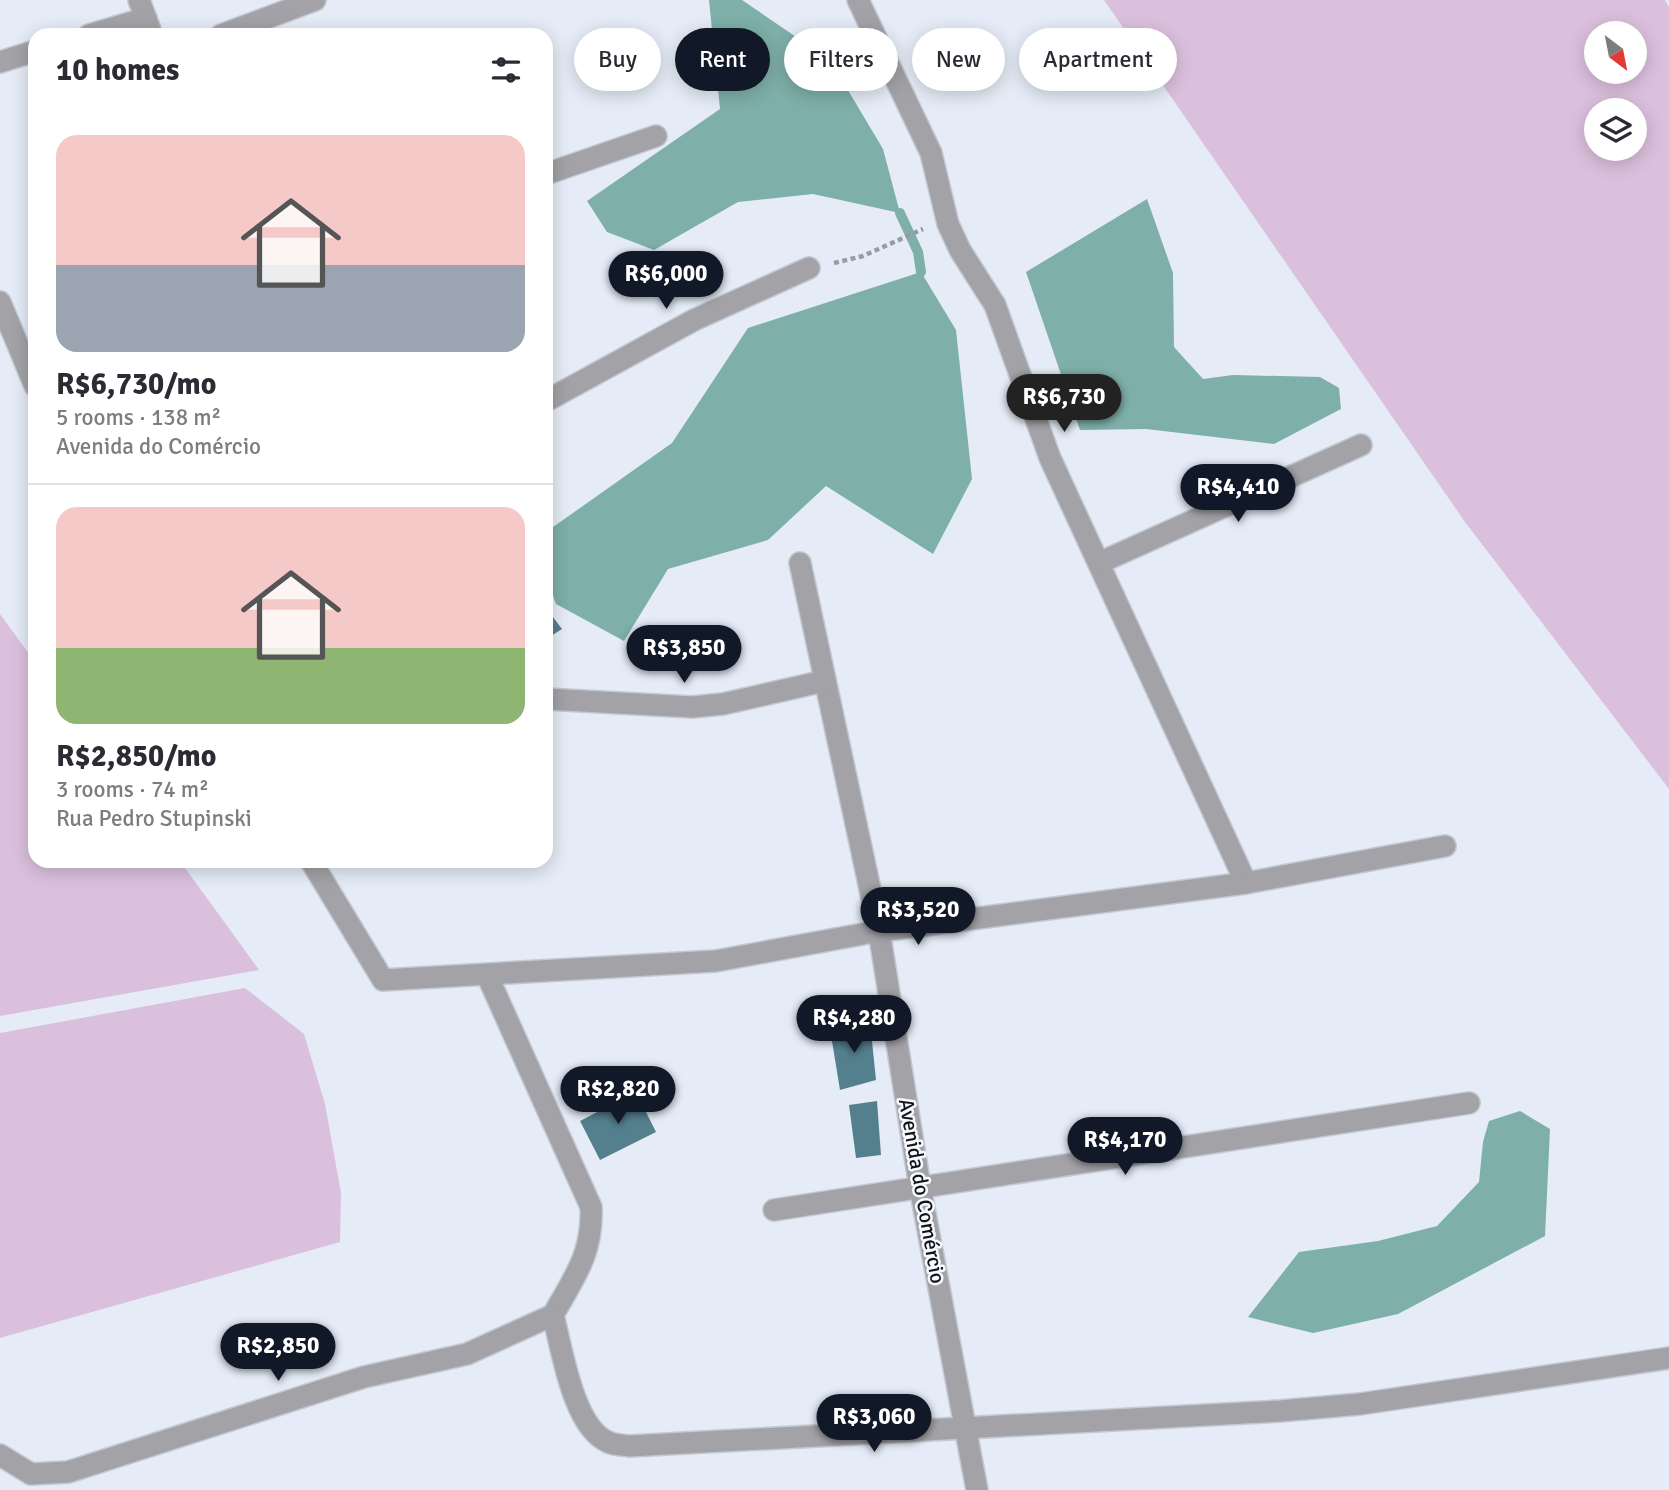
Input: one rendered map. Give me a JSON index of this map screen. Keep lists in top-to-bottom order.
{
  "streets": {
    "street": ["Avenida do Comércio"]
  },
  "north": "bottom right",
  "page": {
    "chip": [
      "Buy",
      "Rent",
      "Filters",
      "New",
      "Apartment"
    ],
    "heading": "10 homes",
    "list": [
      {
        "name": "R$6,730/mo",
        "note": "5 rooms · 138 m² · Avenida do Comércio"
      },
      {
        "name": "R$2,850/mo",
        "note": "3 rooms · 74 m² · Rua Pedro Stupinski"
      }
    ],
    "price": [
      "R$6,000",
      "R$6,730",
      "R$4,410",
      "R$3,850",
      "R$3,520",
      "R$4,280",
      "R$2,820",
      "R$4,170",
      "R$2,850",
      "R$3,060"
    ]
  }
}
